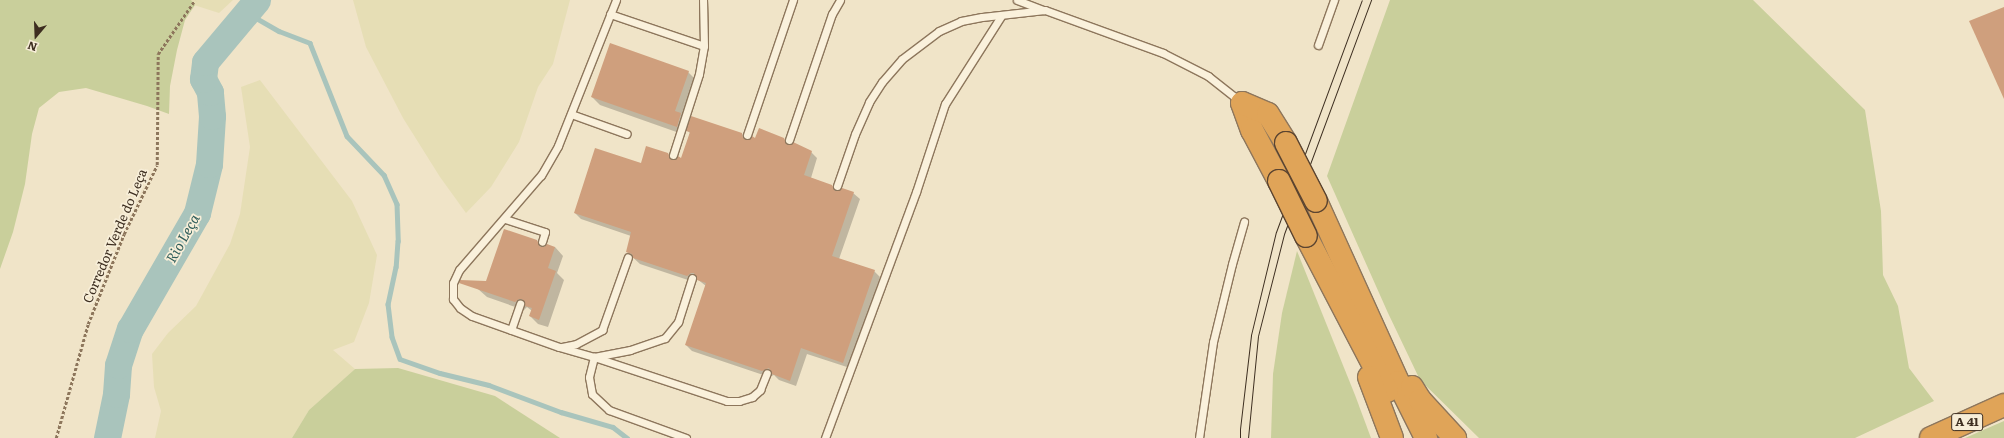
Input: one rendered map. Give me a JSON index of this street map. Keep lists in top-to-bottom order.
{
  "streets": {
    "highway": ["A 41"],
    "path": ["Corredor Verde do Leça"]
  },
  "water": ["Rio Leça"],
  "north": "bottom"
}
